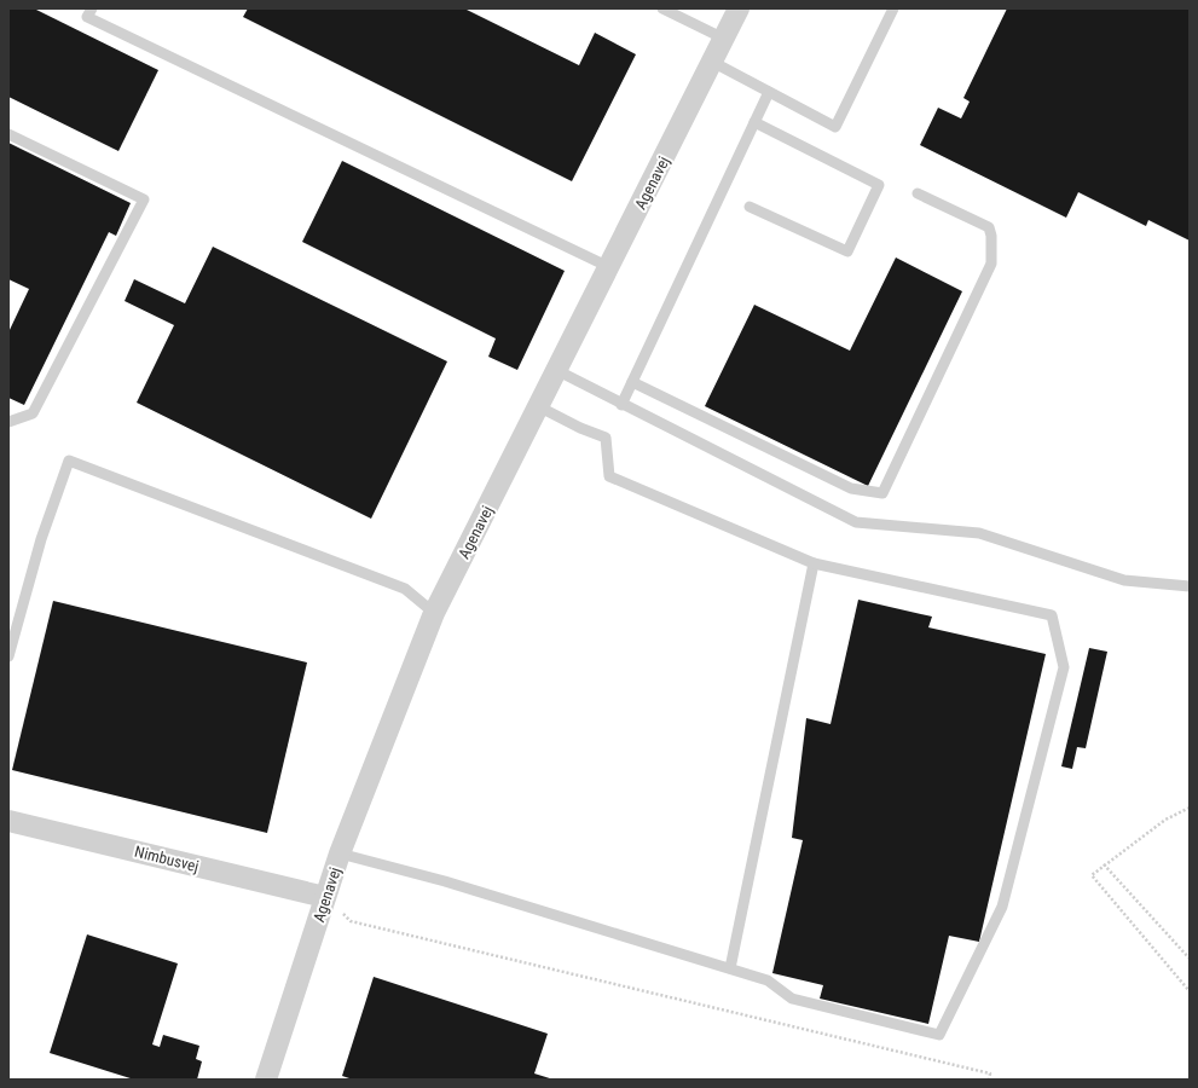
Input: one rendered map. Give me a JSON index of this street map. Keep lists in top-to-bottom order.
{
  "streets": {
    "street": ["Agenavej", "Nimbusvej"]
  },
  "crossings": [
    ["Agenavej", "Nimbusvej"]
  ]
}
